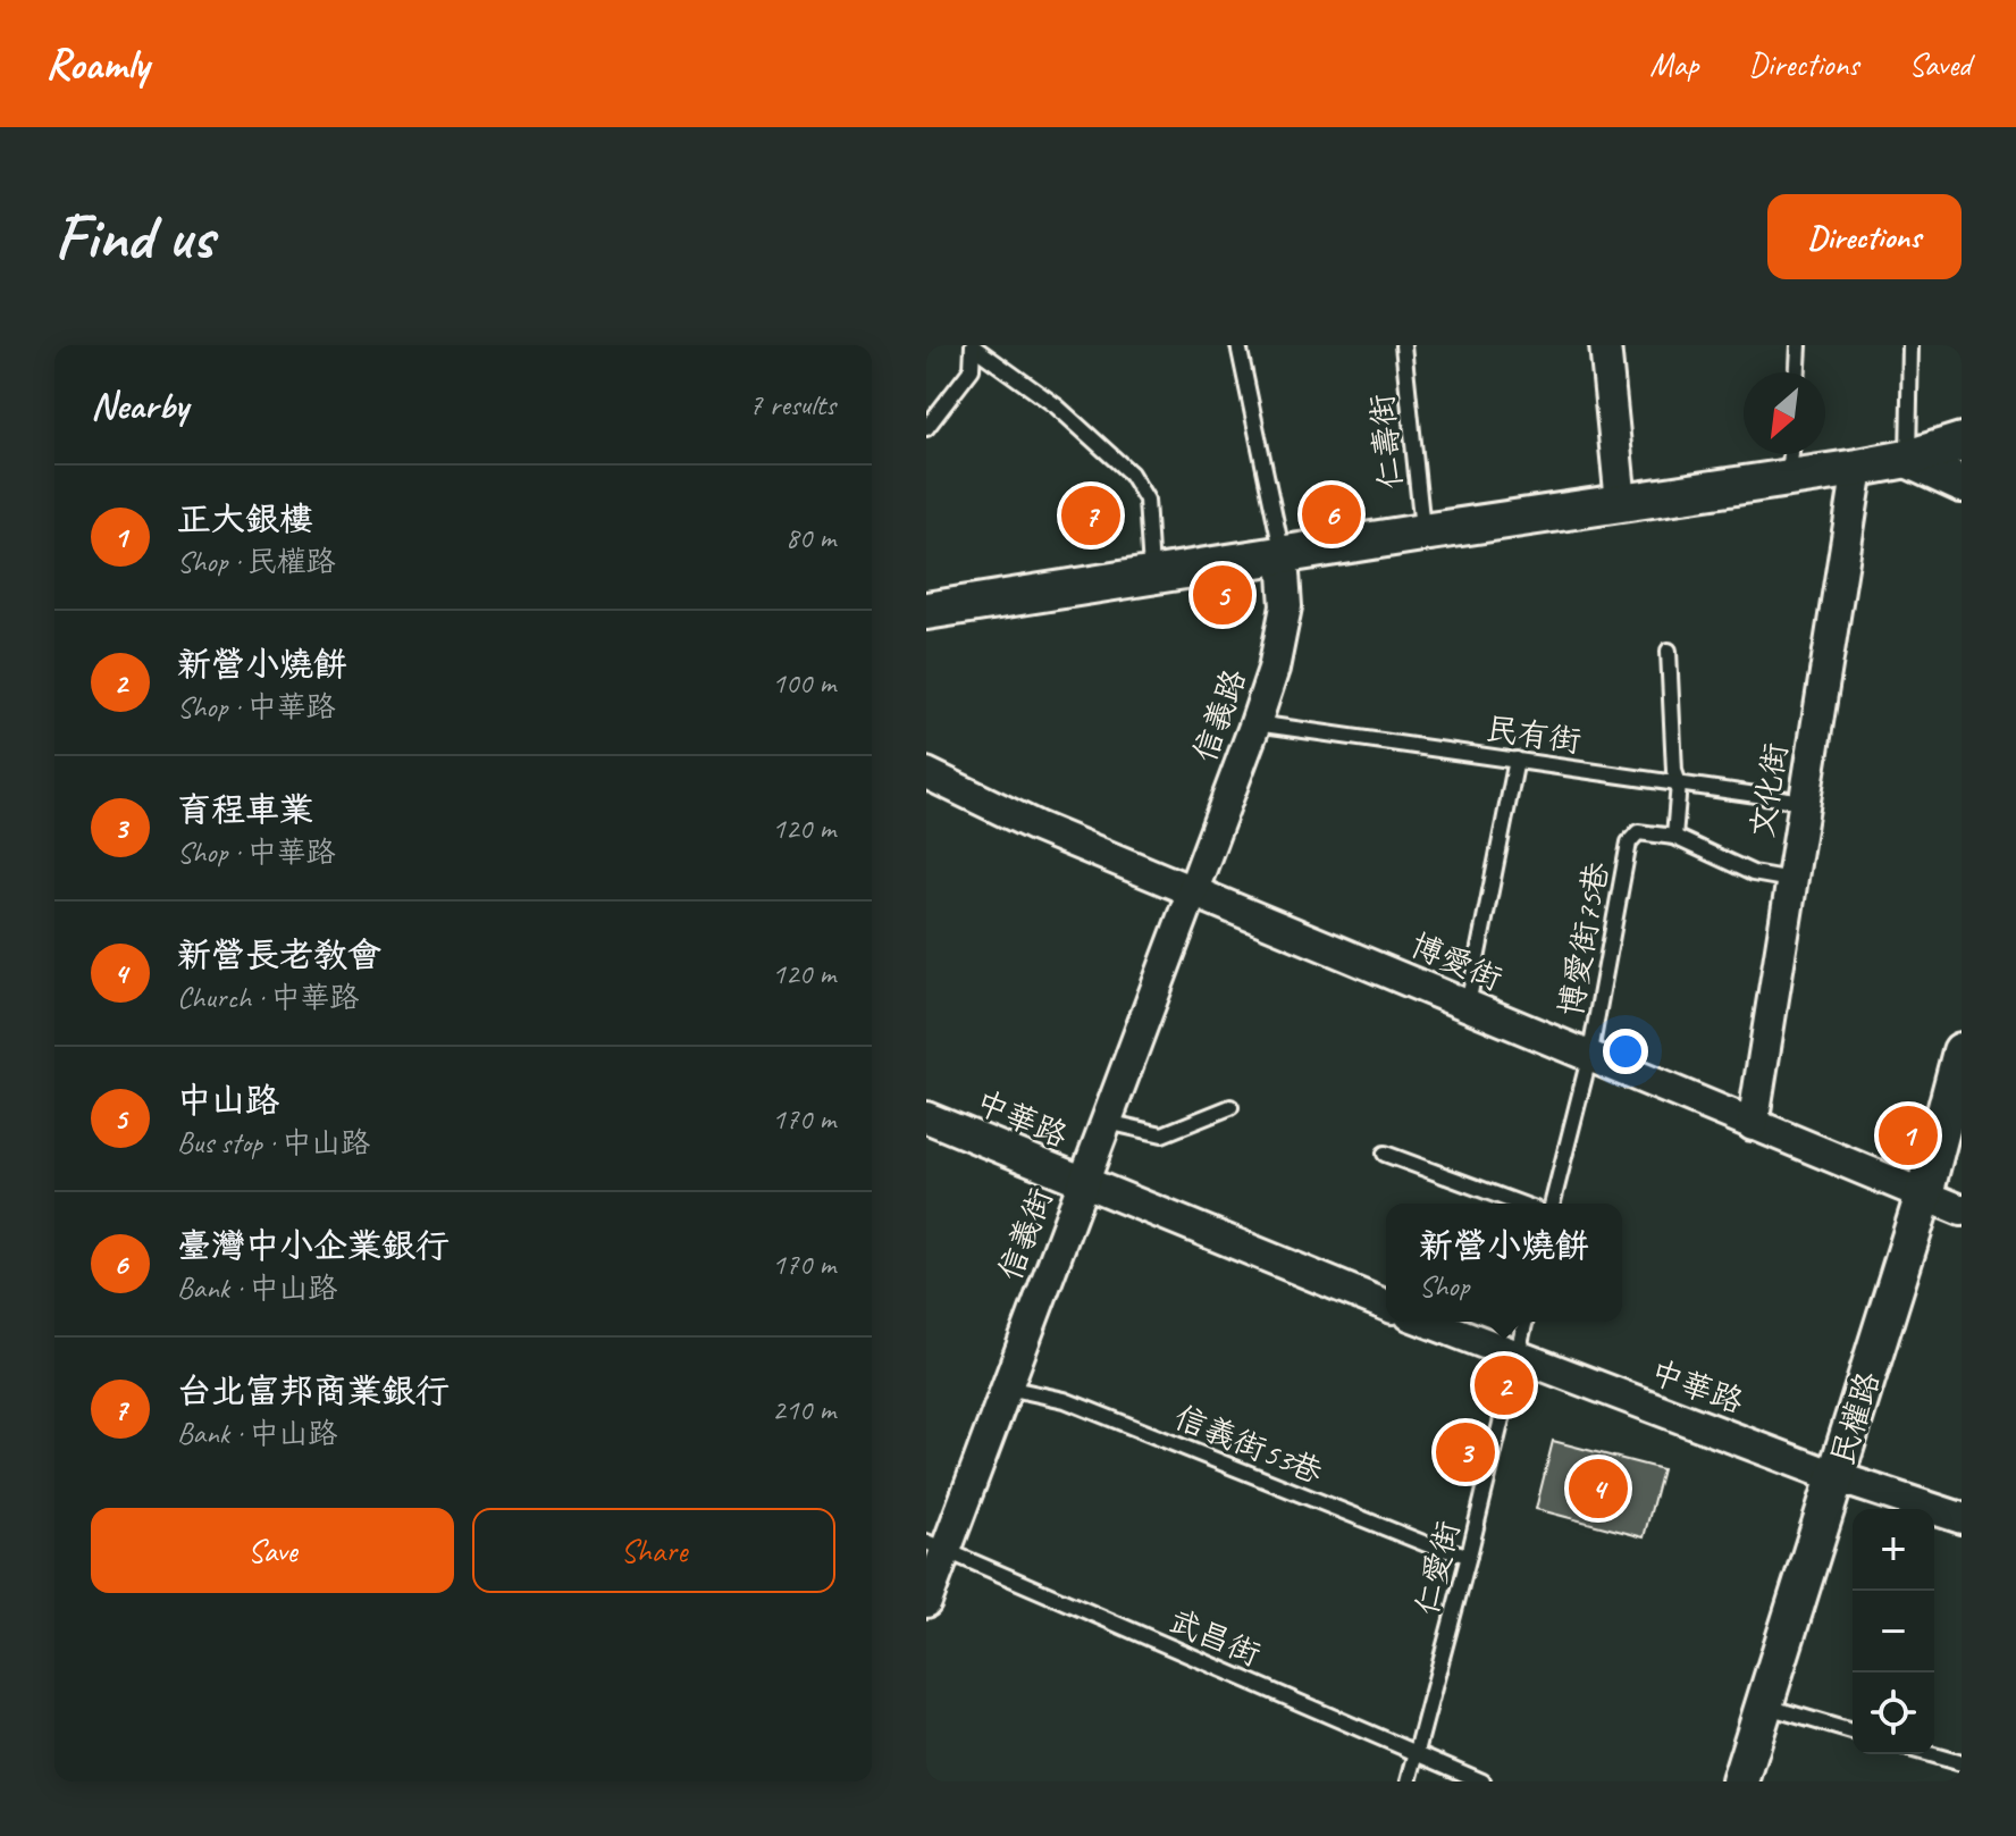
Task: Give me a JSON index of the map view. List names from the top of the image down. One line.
{"streets":{"street":["信義路","文化街","博愛街","中華路","信義街","民權路"],"lane":["仁壽街","民有街","博愛街75巷","信義街53巷","仁愛街","武昌街"]},"crossings":[["信義路","民有街"],["信義路","博愛街"],["信義路","信義街"],["民有街","文化街"],["文化街","博愛街75巷"],["文化街","博愛街"],["博愛街75巷","博愛街"],["博愛街","信義街"],["博愛街","民權路"],["中華路","信義街"],["中華路","民權路"],["中華路","仁愛街"],["信義街","信義街53巷"],["信義街","武昌街"],["信義街53巷","仁愛街"],["仁愛街","武昌街"]],"north":"bottom left","page":{"header":"Roamly","nav":["Map","Directions","Saved"],"buttons":["Directions",["Save","Share"]],"title":"Find us","heading":["Nearby","7 results"],"list":[{"mark":"1","name":"正大銀樓","note":"Shop · 民權路","value":"80 m"},{"mark":"2","name":"新營小燒餅","note":"Shop · 中華路","value":"100 m"},{"mark":"3","name":"育程車業","note":"Shop · 中華路","value":"120 m"},{"mark":"4","name":"新營長老教會","note":"Church · 中華路","value":"120 m"},{"mark":"5","name":"中山路","note":"Bus stop · 中山路","value":"170 m"},{"mark":"6","name":"臺灣中小企業銀行","note":"Bank · 中山路","value":"170 m"},{"mark":"7","name":"台北富邦商業銀行","note":"Bank · 中山路","value":"210 m"}],"pins":["6","7","5","1","2","3","4"],"popup":["新營小燒餅","Shop"],"map_buttons":["+","−"]}}
